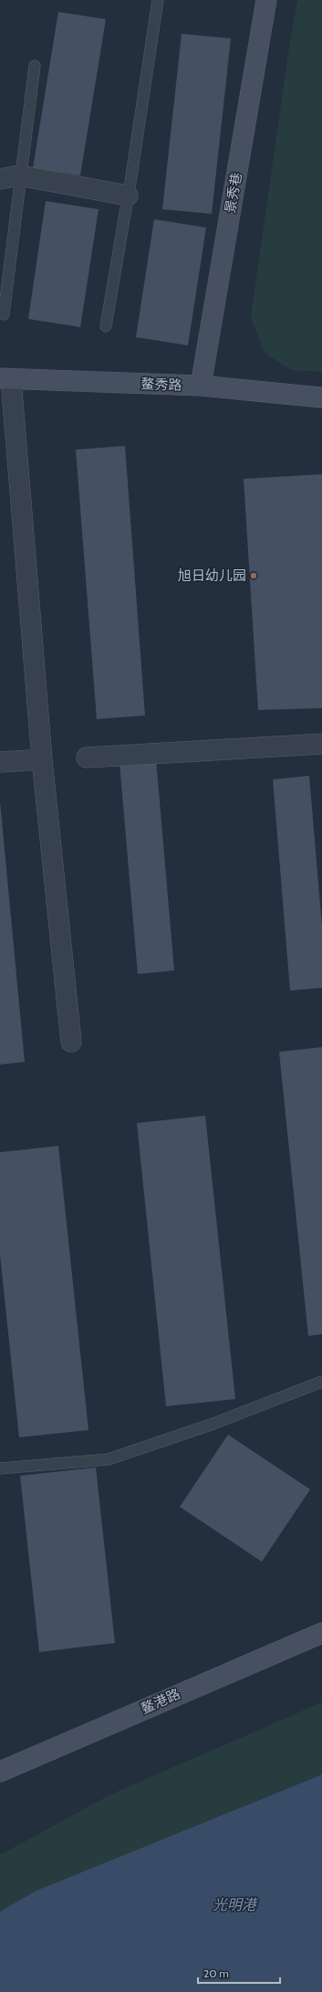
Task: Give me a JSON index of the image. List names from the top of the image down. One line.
{"streets":{"street":["景秀巷","鳌秀路","鳌港路"]},"crossings":[["景秀巷","鳌秀路"]],"water":["光明港"],"places":["旭日幼儿园"],"scale_bar":"20 m"}
